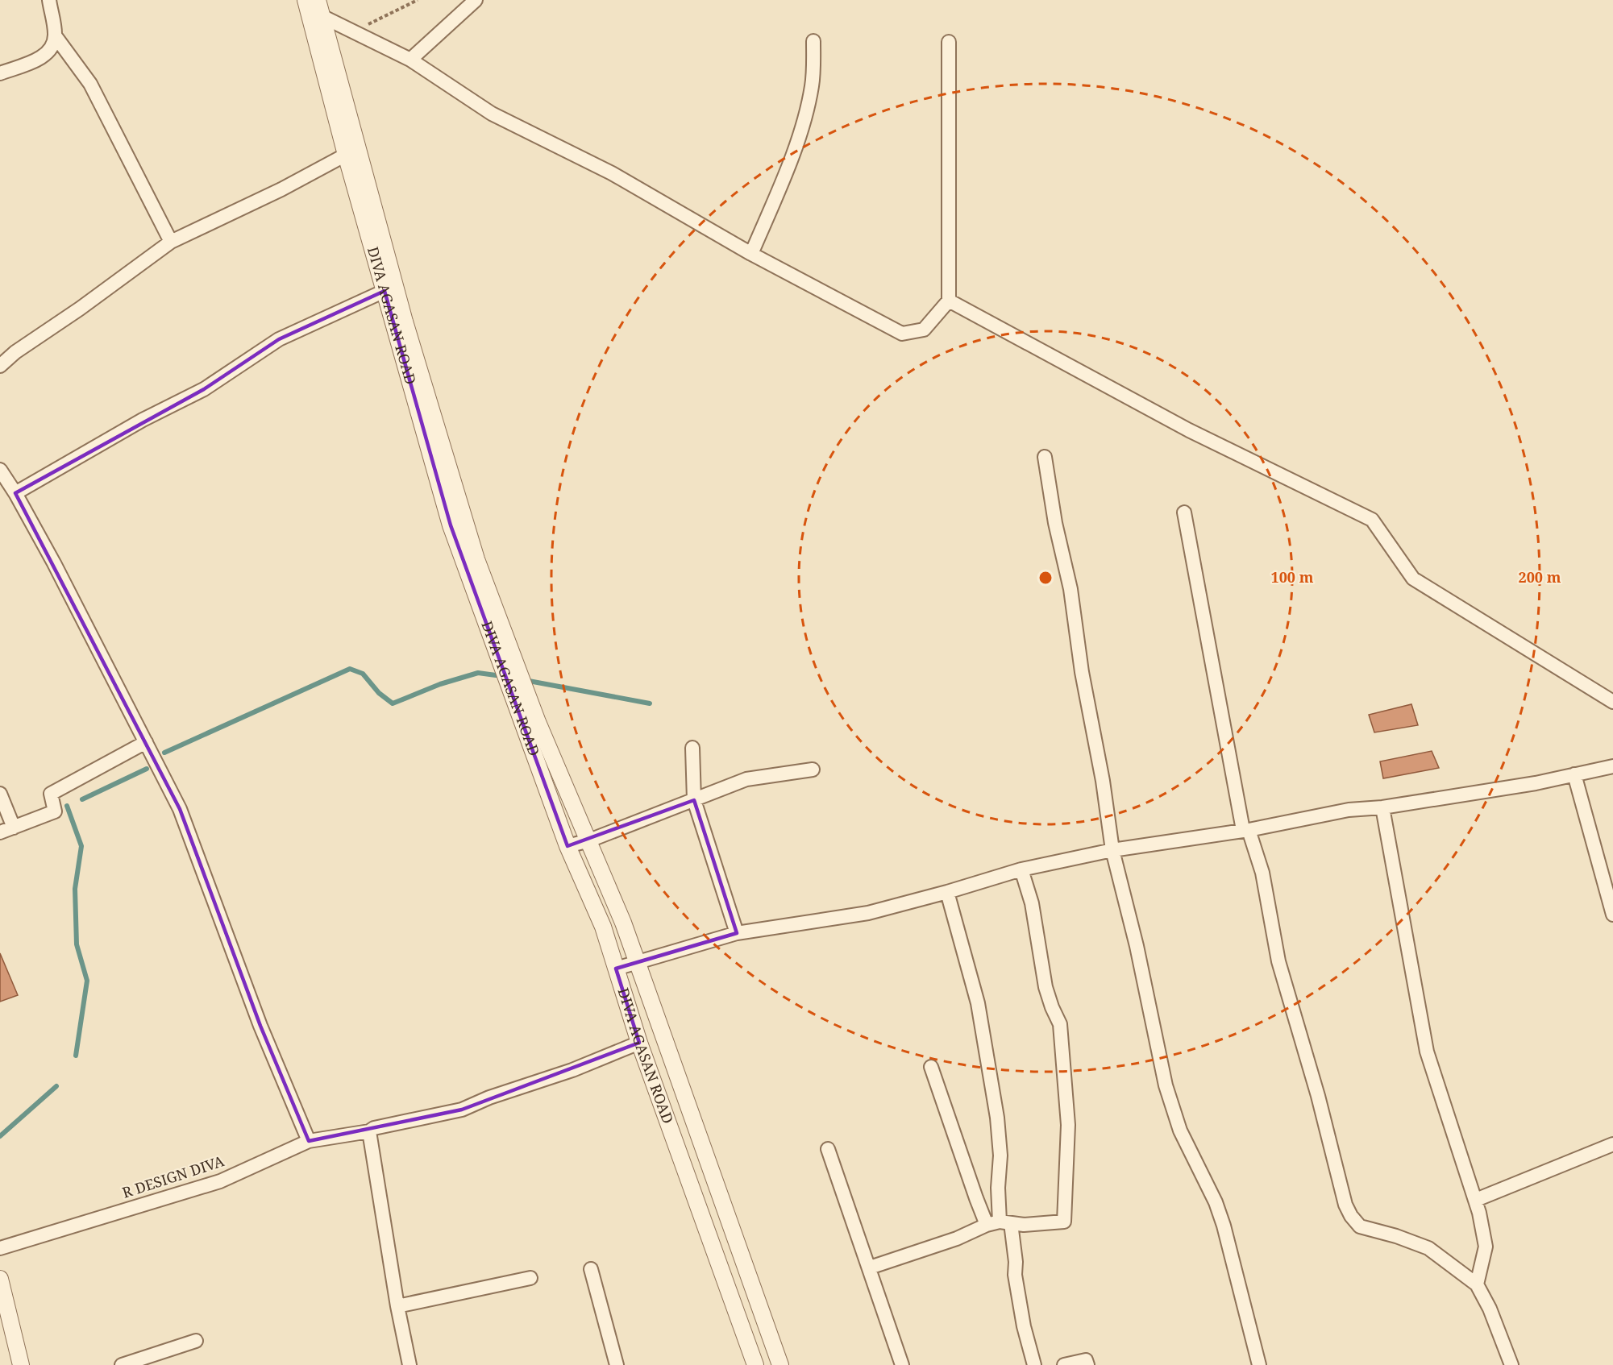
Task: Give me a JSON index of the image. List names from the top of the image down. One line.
{"streets":{"street":["DIVA AGASAN ROAD","R DESIGN DIVA"]},"crossings":[["DIVA AGASAN ROAD","R DESIGN DIVA"]],"rings":["100 m","200 m"]}
